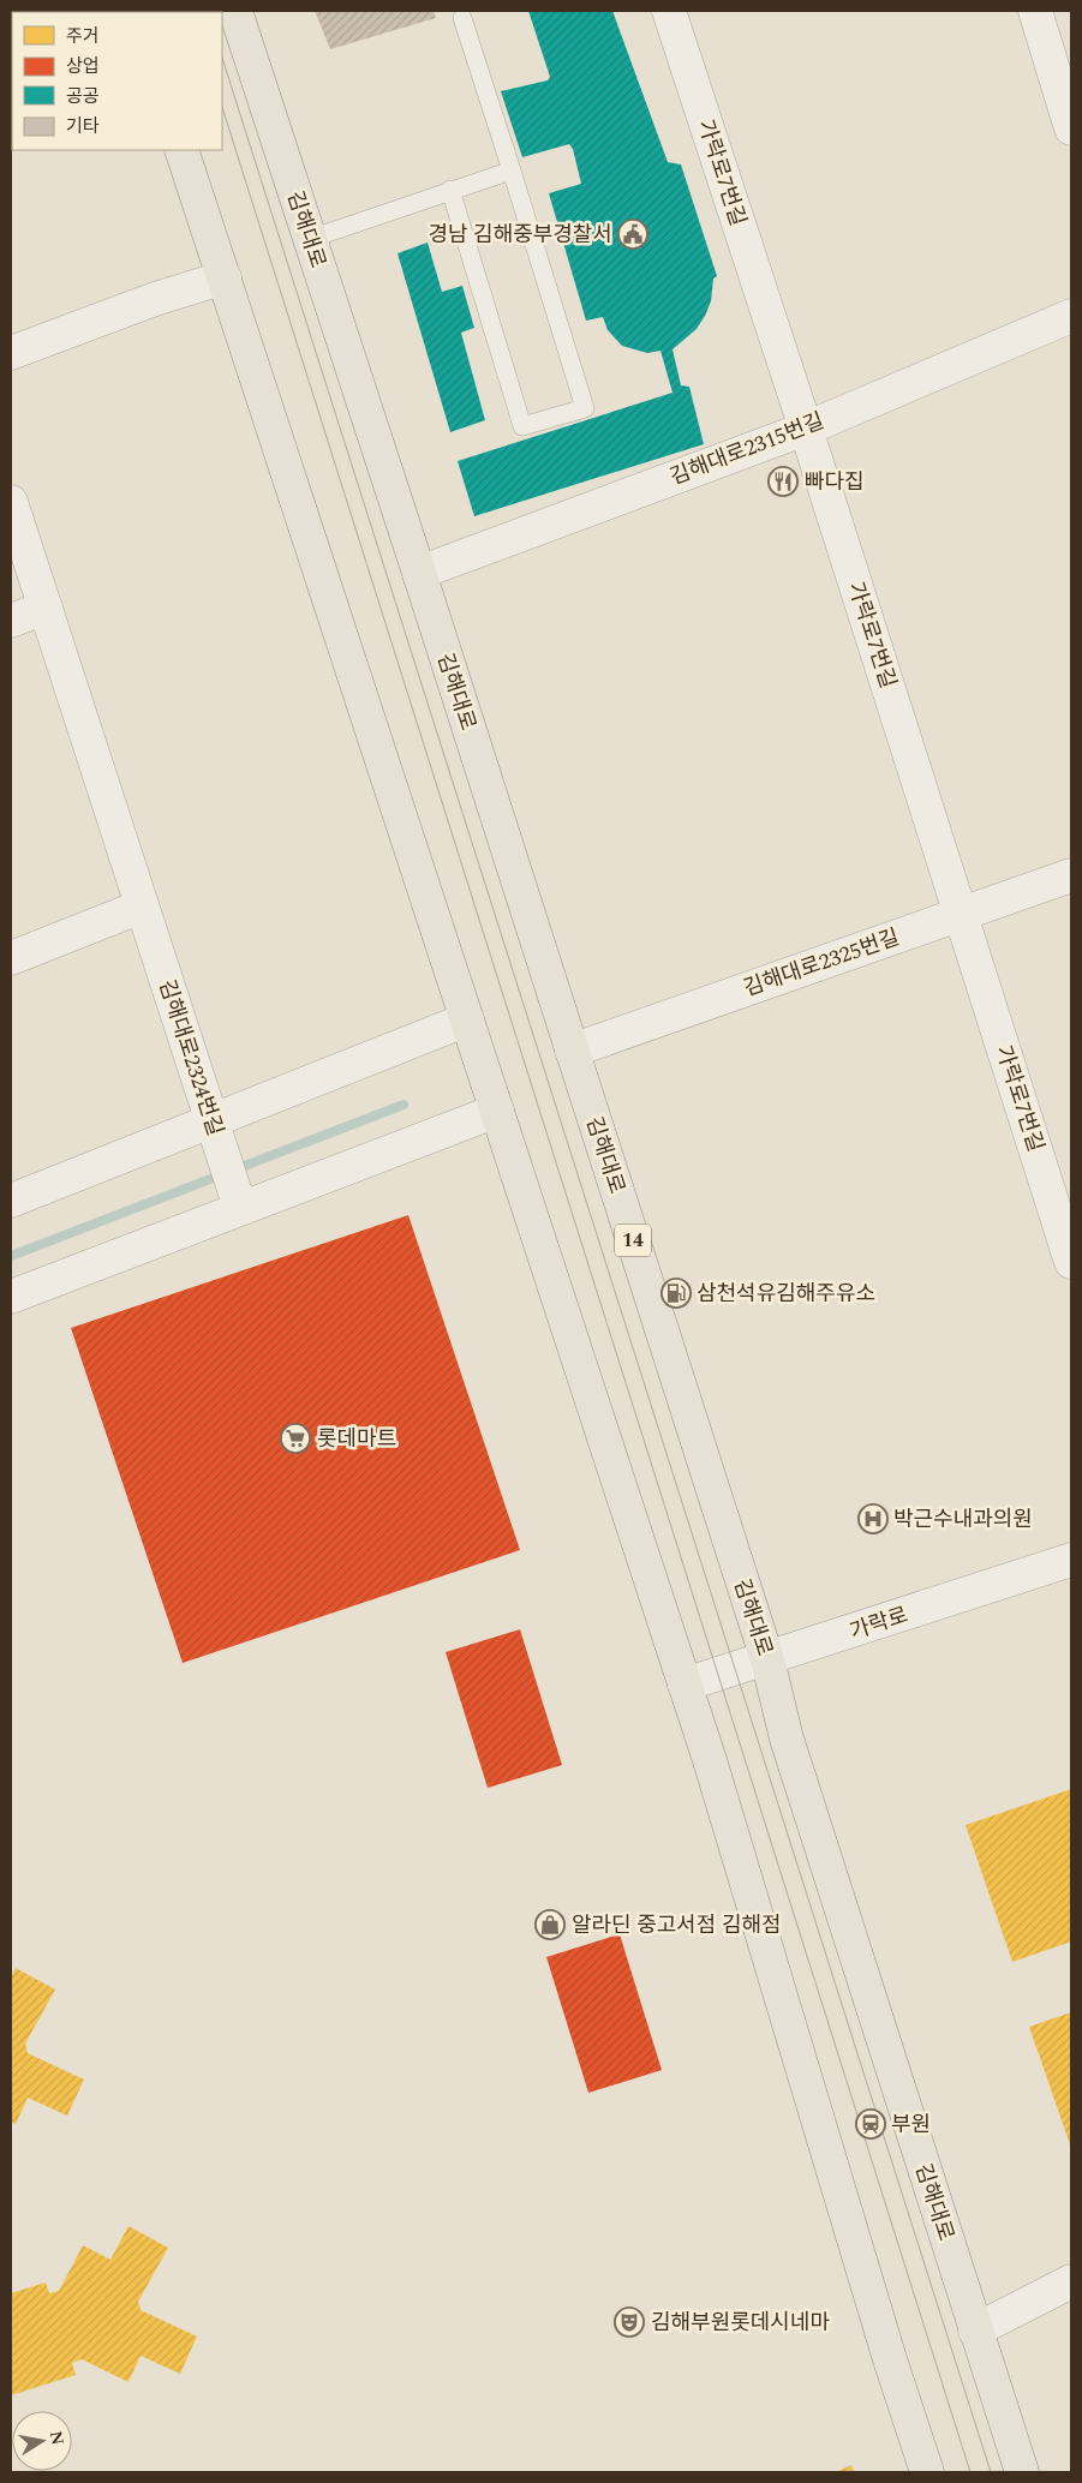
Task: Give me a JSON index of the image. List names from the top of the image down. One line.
{"streets":{"main road":["김해대로","14"],"street":["가락로7번길","김해대로2315번길","김해대로2325번길","김해대로2324번길","가락로"]},"crossings":[["가락로7번길","김해대로2315번길"],["가락로7번길","김해대로2325번길"],["김해대로","김해대로2315번길"],["김해대로","김해대로2325번길"],["김해대로","가락로"]],"places":{"public building":["경남 김해중부경찰서"],"restaurant":["빠다집"],"fuel station":["삼천석유김해주유소"],"supermarket":["롯데마트"],"hospital":["박근수내과의원"],"shop":["알라딘 중고서점 김해점"],"station":["부원"],"theatre":["김해부원롯데시네마"]},"legend":["주거","상업","공공","기타"],"north":"right"}
